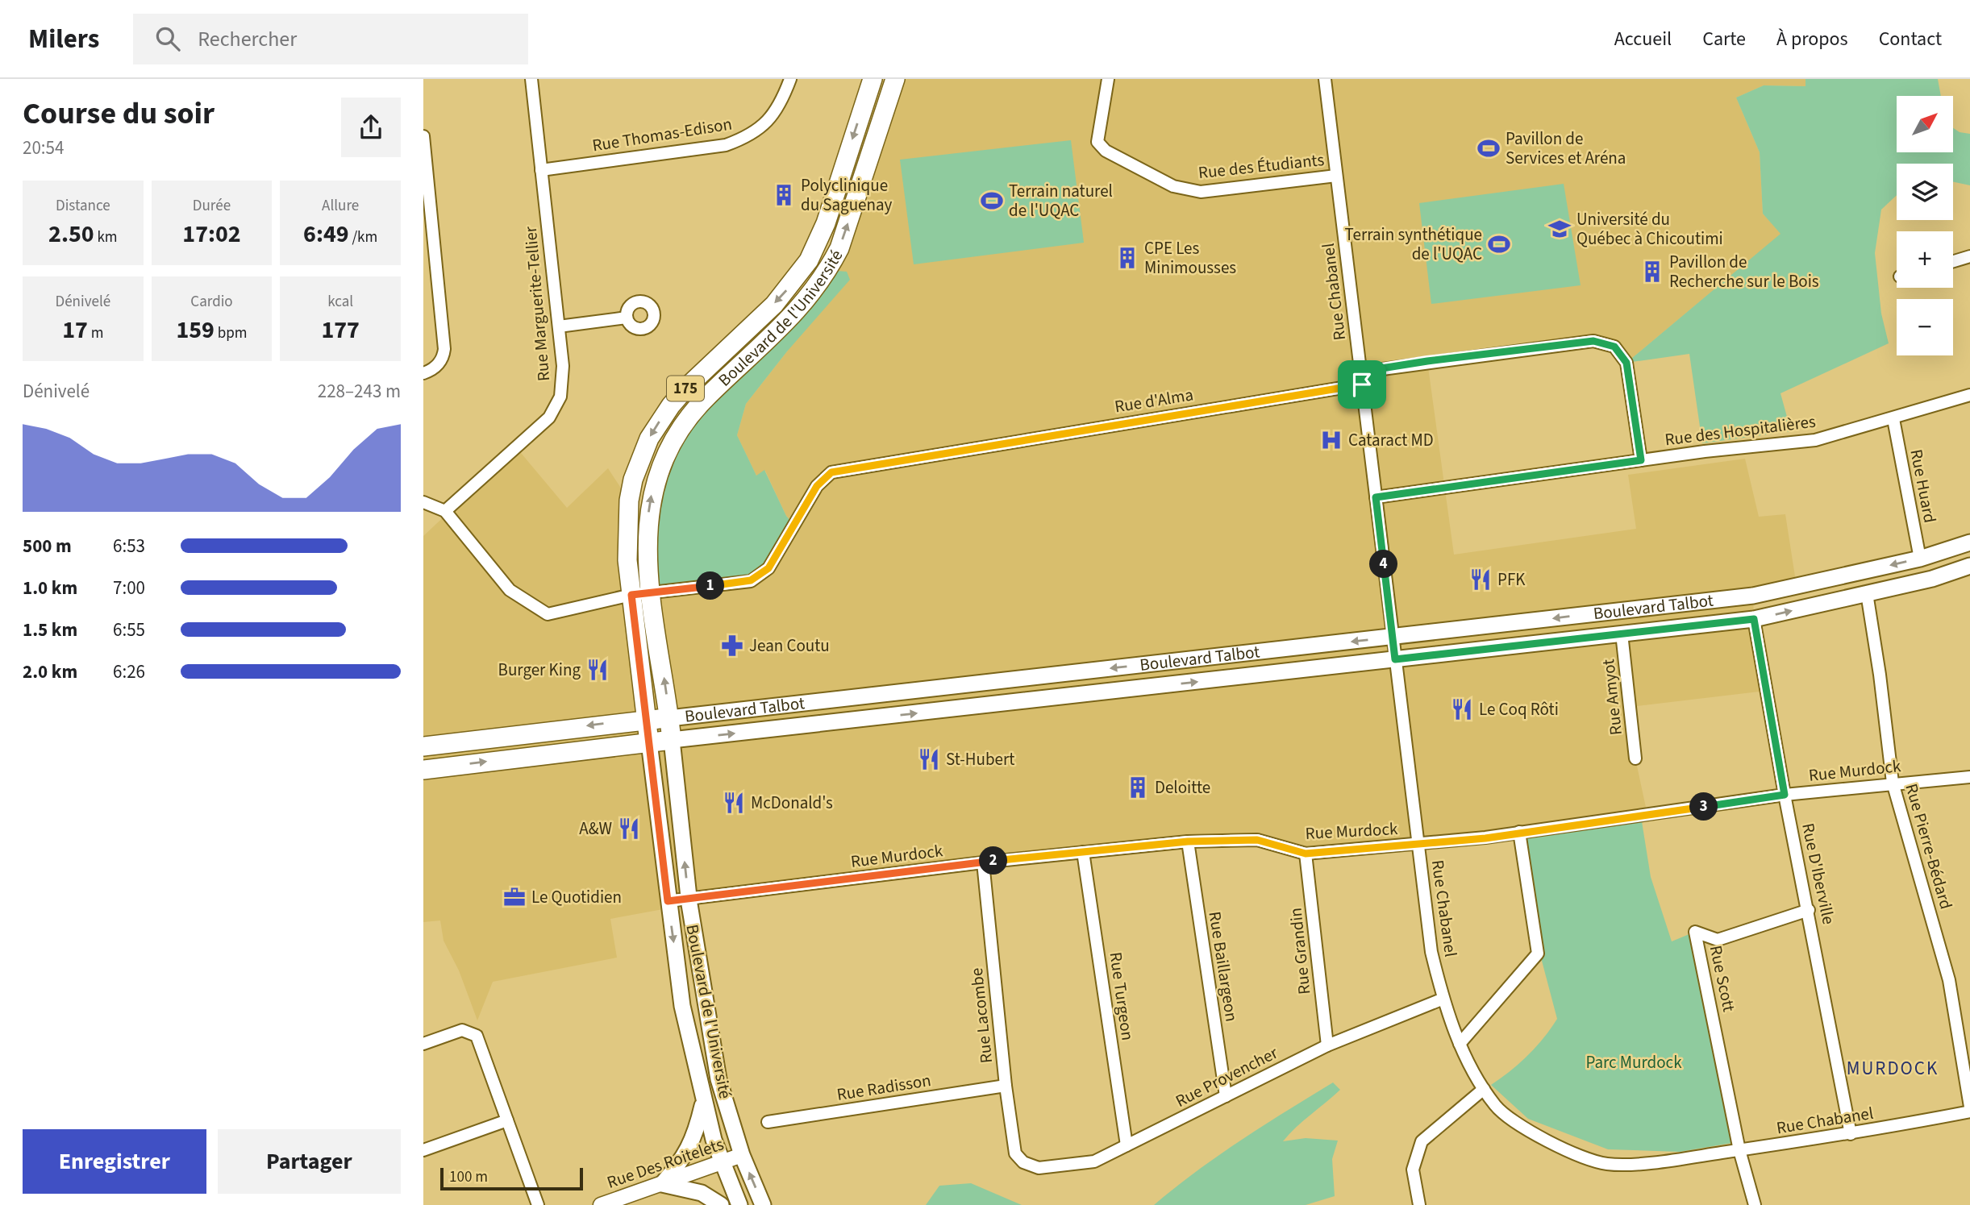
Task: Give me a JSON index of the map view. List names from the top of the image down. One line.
{"streets":{"main road":["Boulevard de l'Université","175","Boulevard Talbot"],"street":["Rue Thomas-Edison","Rue des Étudiants","Rue Chabanel","Rue Marguerite-Tellier","Rue d'Alma","Rue des Hospitalières","Rue Huard","Rue Amyot","Rue Murdock","Rue Pierre-Bédard","Rue D'Iberville","Rue Grandin","Rue Baillargeon","Rue Scott","Rue Turgeon","Rue Lacombe","Rue Provencher","Rue Radisson","Rue Des Roitelets"]},"crossings":[["Rue Thomas-Edison","Rue Marguerite-Tellier"],["Rue des Étudiants","Rue Chabanel"],["Rue Chabanel","Rue d'Alma"],["Rue Chabanel","Rue des Hospitalières"],["Rue Chabanel","Boulevard Talbot"],["Rue Chabanel","Rue Murdock"],["Rue Chabanel","Rue D'Iberville"],["Rue Chabanel","Rue Scott"],["Rue Chabanel","Rue Provencher"],["Rue Marguerite-Tellier","Rue d'Alma"],["Boulevard de l'Université","Rue d'Alma"],["Boulevard de l'Université","Boulevard Talbot"],["Boulevard de l'Université","Rue Murdock"],["Boulevard de l'Université","Rue Des Roitelets"],["Rue d'Alma","Rue des Hospitalières"],["Rue des Hospitalières","Rue Huard"],["Rue Huard","Boulevard Talbot"],["Boulevard Talbot","Rue Amyot"],["Boulevard Talbot","Rue Pierre-Bédard"],["Boulevard Talbot","Rue D'Iberville"],["Rue Murdock","Rue Pierre-Bédard"],["Rue Murdock","Rue D'Iberville"],["Rue Murdock","Rue Grandin"],["Rue Murdock","Rue Baillargeon"],["Rue Murdock","Rue Turgeon"],["Rue Murdock","Rue Lacombe"],["Rue D'Iberville","Rue Scott"],["Rue Grandin","Rue Provencher"],["Rue Baillargeon","Rue Provencher"],["Rue Turgeon","Rue Provencher"],["Rue Lacombe","Rue Provencher"],["Rue Lacombe","Rue Radisson"]],"districts":["MURDOCK"],"parks":["Parc Murdock"],"places":{"sports":["Pavillon de Services et Aréna","Terrain naturel de l'UQAC","Terrain synthétique de l'UQAC"],"building":["Polyclinique du Saguenay","CPE Les Minimousses","Pavillon de Recherche sur le Bois","Deloitte"],"school or university":["Université du Québec à Chicoutimi"],"hospital":["Cataract MD"],"restaurant":["PFK","Burger King","Le Coq Rôti","St-Hubert","McDonald's","A&W"],"pharmacy":["Jean Coutu"],"office":["Le Quotidien"]},"scale_bar":"100 m","north":"top right","page":{"header":"Milers","search":"Rechercher","nav":["Accueil","Carte","À propos","Contact"],"heading":["Course du soir","20:54"],"map_buttons":["+","−"],"stats":[["Distance","2.50 km"],["Durée","17:02"],["Allure","6:49 /km"],["Dénivelé","17 m"],["Cardio","159 bpm"],["kcal","177"]],"chart":["Dénivelé","228–243 m"],"list":[{"name":"500 m","note":"6:53"},{"name":"1.0 km","note":"7:00"},{"name":"1.5 km","note":"6:55"},{"name":"2.0 km","note":"6:26"}],"pins":["4","1","3","2"],"buttons":["Enregistrer","Partager"],"scale":"100 m"}}
